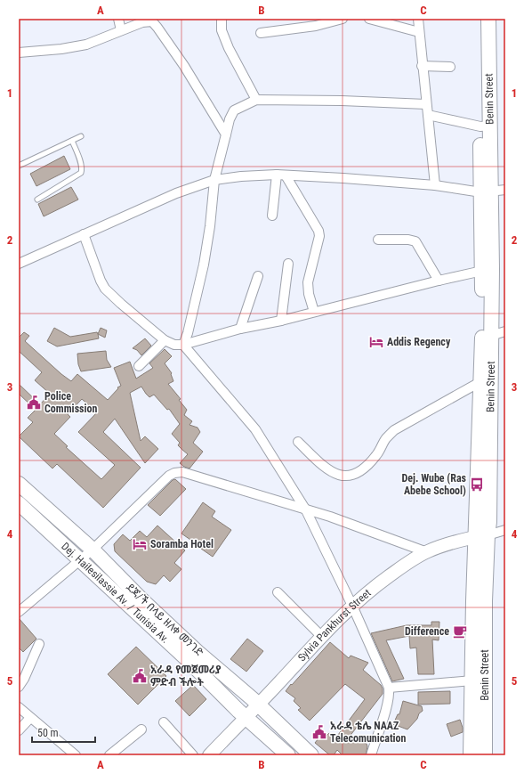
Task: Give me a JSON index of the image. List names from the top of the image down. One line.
{"streets":{"main road":["Benin Street","Dej. Hailesilassie Av. / Tunisia Av.","ደጃ/ች በላይ ዘለቀ መንገድ"],"street":["Sylvia Pankhurst Street"]},"crossings":[["Benin Street","Sylvia Pankhurst Street"],["Dej. Hailesilassie Av. / Tunisia Av.","Sylvia Pankhurst Street"],["ደጃ/ች በላይ ዘለቀ መንገድ","Sylvia Pankhurst Street"]],"places":{"hotel":["Addis Regency","Soramba Hotel"],"public building":["Police Commission","አራዳ የመጀመሪያ ምድብ ችሎት","አራዳ ቴሌ NAAZ Telecomunication"],"bus stop":["Dej. Wube (Ras Abebe School)"],"cafe":["Difference"]},"scale_bar":"50 m","grid":{"columns":["A","B","C"],"rows":["1","2","3","4","5"]}}
